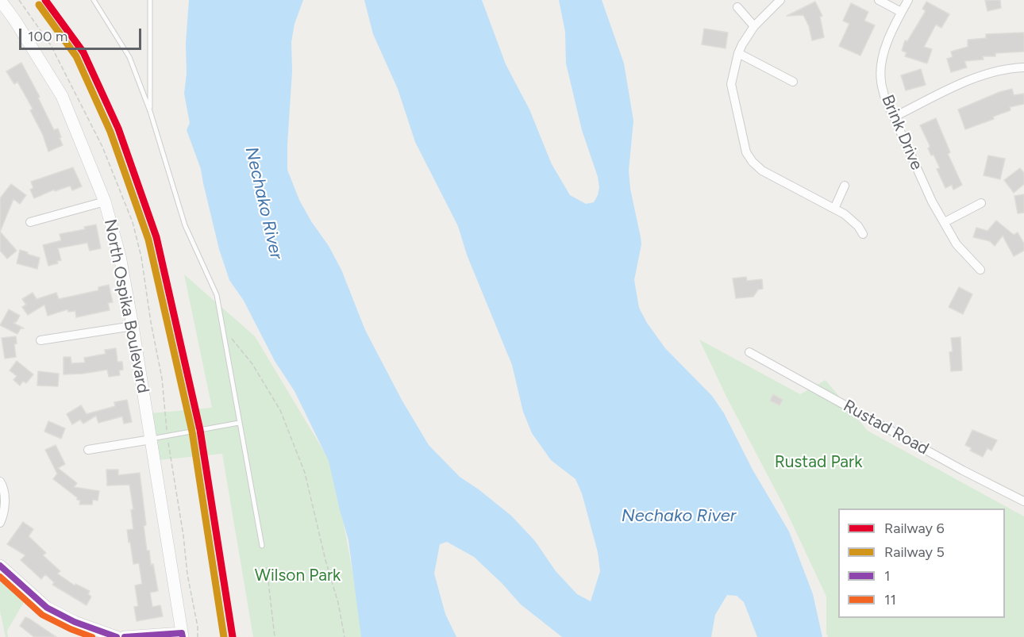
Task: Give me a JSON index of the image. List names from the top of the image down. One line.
{"streets":{"street":["Brink Drive","North Ospika Boulevard","Rustad Road"]},"water":["Nechako River"],"parks":["Rustad Park","Wilson Park"],"lines":["rail line 6","rail line 5","transit line 1","transit line 11"],"legend":["Railway 6","Railway 5","1","11"],"scale_bar":"100 m"}
